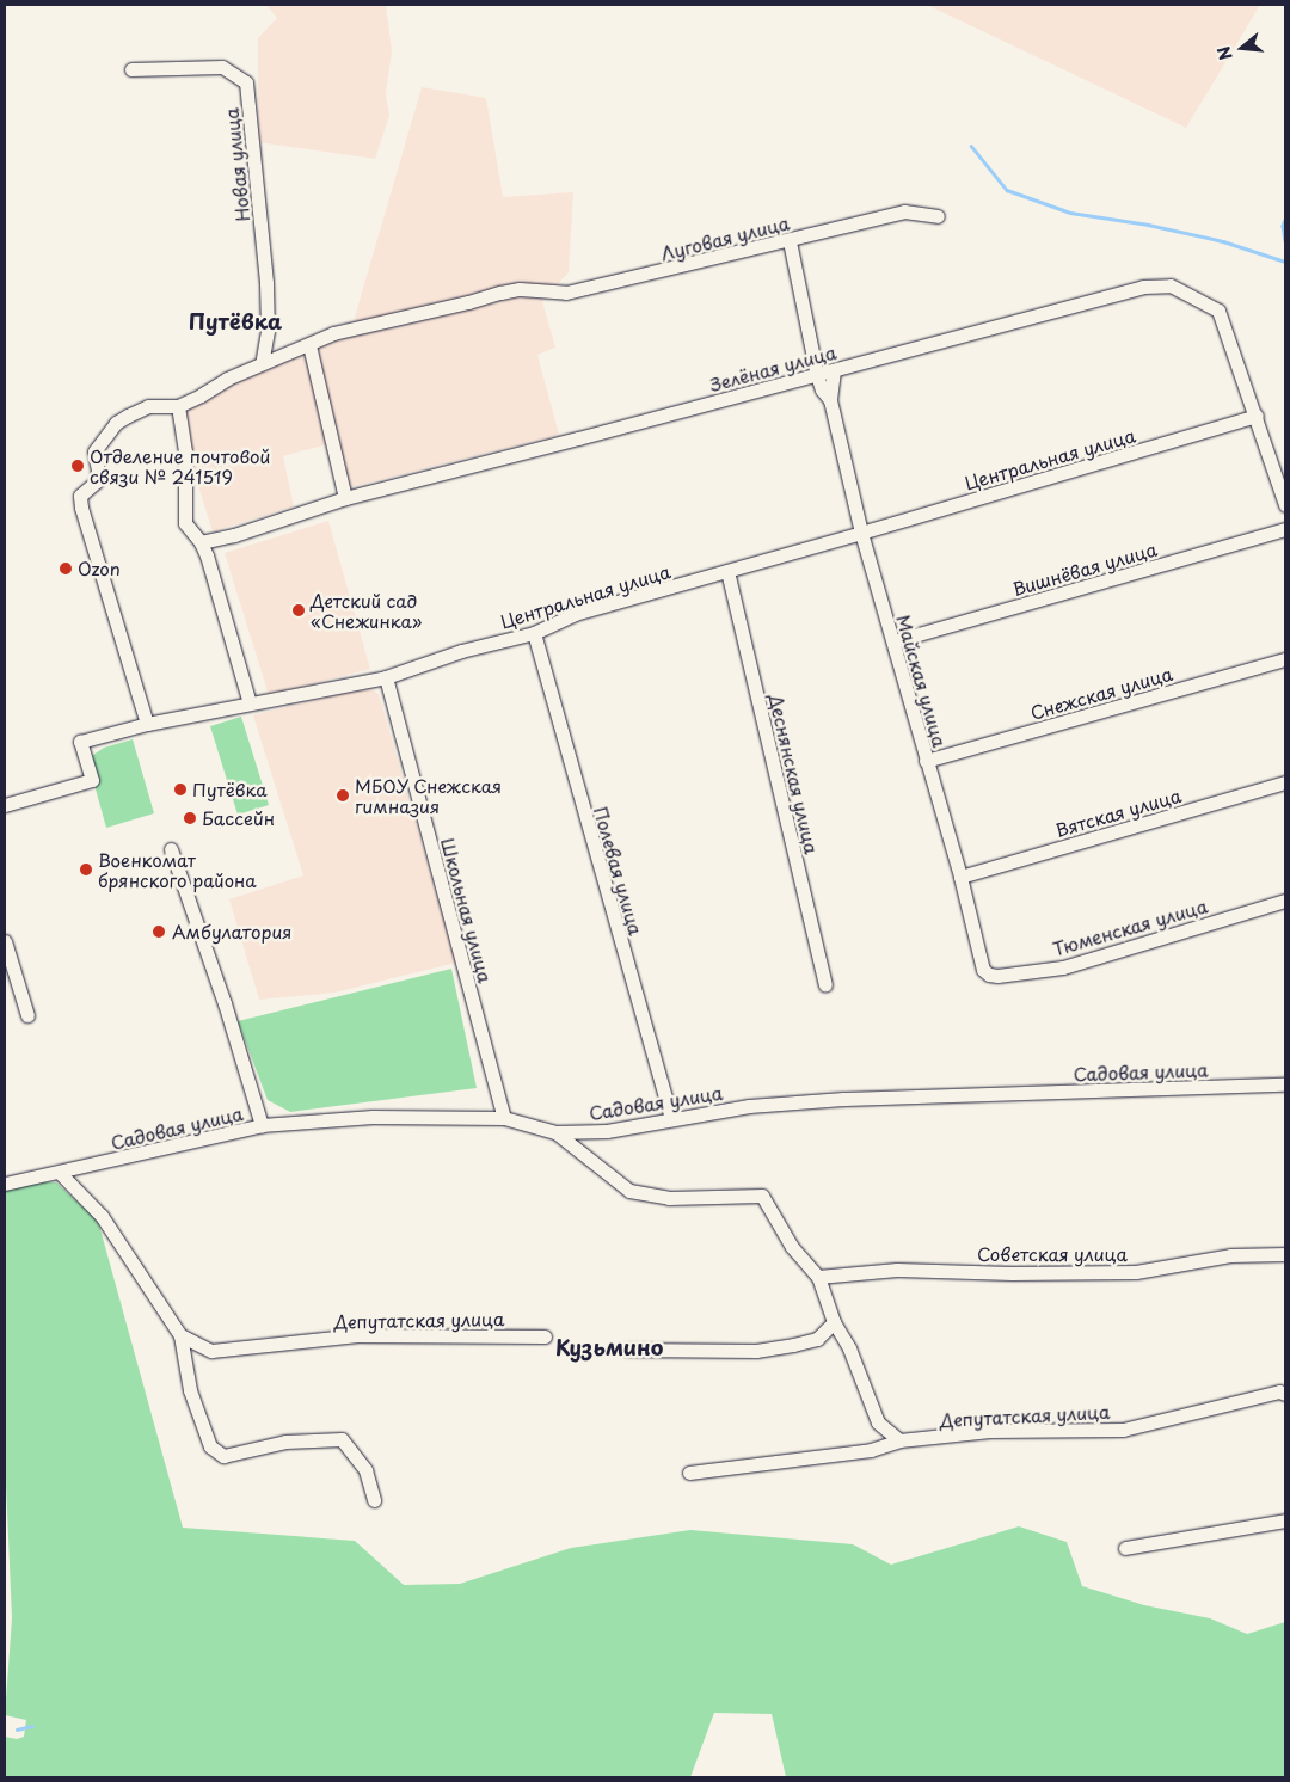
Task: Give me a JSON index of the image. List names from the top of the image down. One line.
{"streets":{"street":["Новая улица","Луговая улица","Зелёная улица","Центральная улица","Вишнёвая улица","Майская улица","Снежская улица","Деснянская улица","Вятская улица","Полевая улица","Школьная улица","Тюменская улица","Садовая улица","Советская улица","Депутатская улица"]},"crossings":[["Новая улица","Луговая улица"],["Зелёная улица","Центральная улица"],["Центральная улица","Майская улица"],["Центральная улица","Деснянская улица"],["Центральная улица","Полевая улица"],["Центральная улица","Школьная улица"],["Вишнёвая улица","Майская улица"],["Майская улица","Снежская улица"],["Майская улица","Вятская улица"],["Майская улица","Тюменская улица"],["Полевая улица","Садовая улица"],["Школьная улица","Садовая улица"],["Садовая улица","Депутатская улица"]],"districts":["Путёвка","Кузьмино"],"places":["Отделение почтовой связи № 241519","Ozon","Детский сад «Снежинка»","Путёвка","МБОУ Снежская гимназия","Бассейн","Военкомат брянского района","Амбулатория"],"north":"left"}
